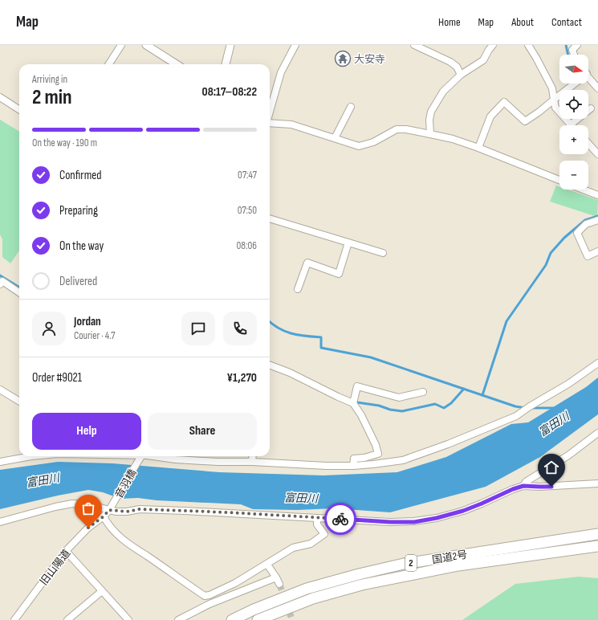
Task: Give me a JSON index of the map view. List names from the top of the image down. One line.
{"streets":{"highway":["国道2号","2"],"street":["音羽橋","旧山陽道"]},"crossings":[["音羽橋","旧山陽道"]],"water":["富田川"],"places":{"temple":["大安寺"]},"north":"right","page":{"header":"Map","nav":["Home","Map","About","Contact"],"map_buttons":["+","−"],"heading":["2 min","Arriving in","08:17–08:22"],"panel":["Jordan","Courier · 4.7","Order #9021","¥1,270"],"bar":"On the way · 190 m","list":[["Confirmed","07:47"],["Preparing","07:50"],["On the way","08:06"],"Delivered"],"buttons":["Help","Share"]}}
